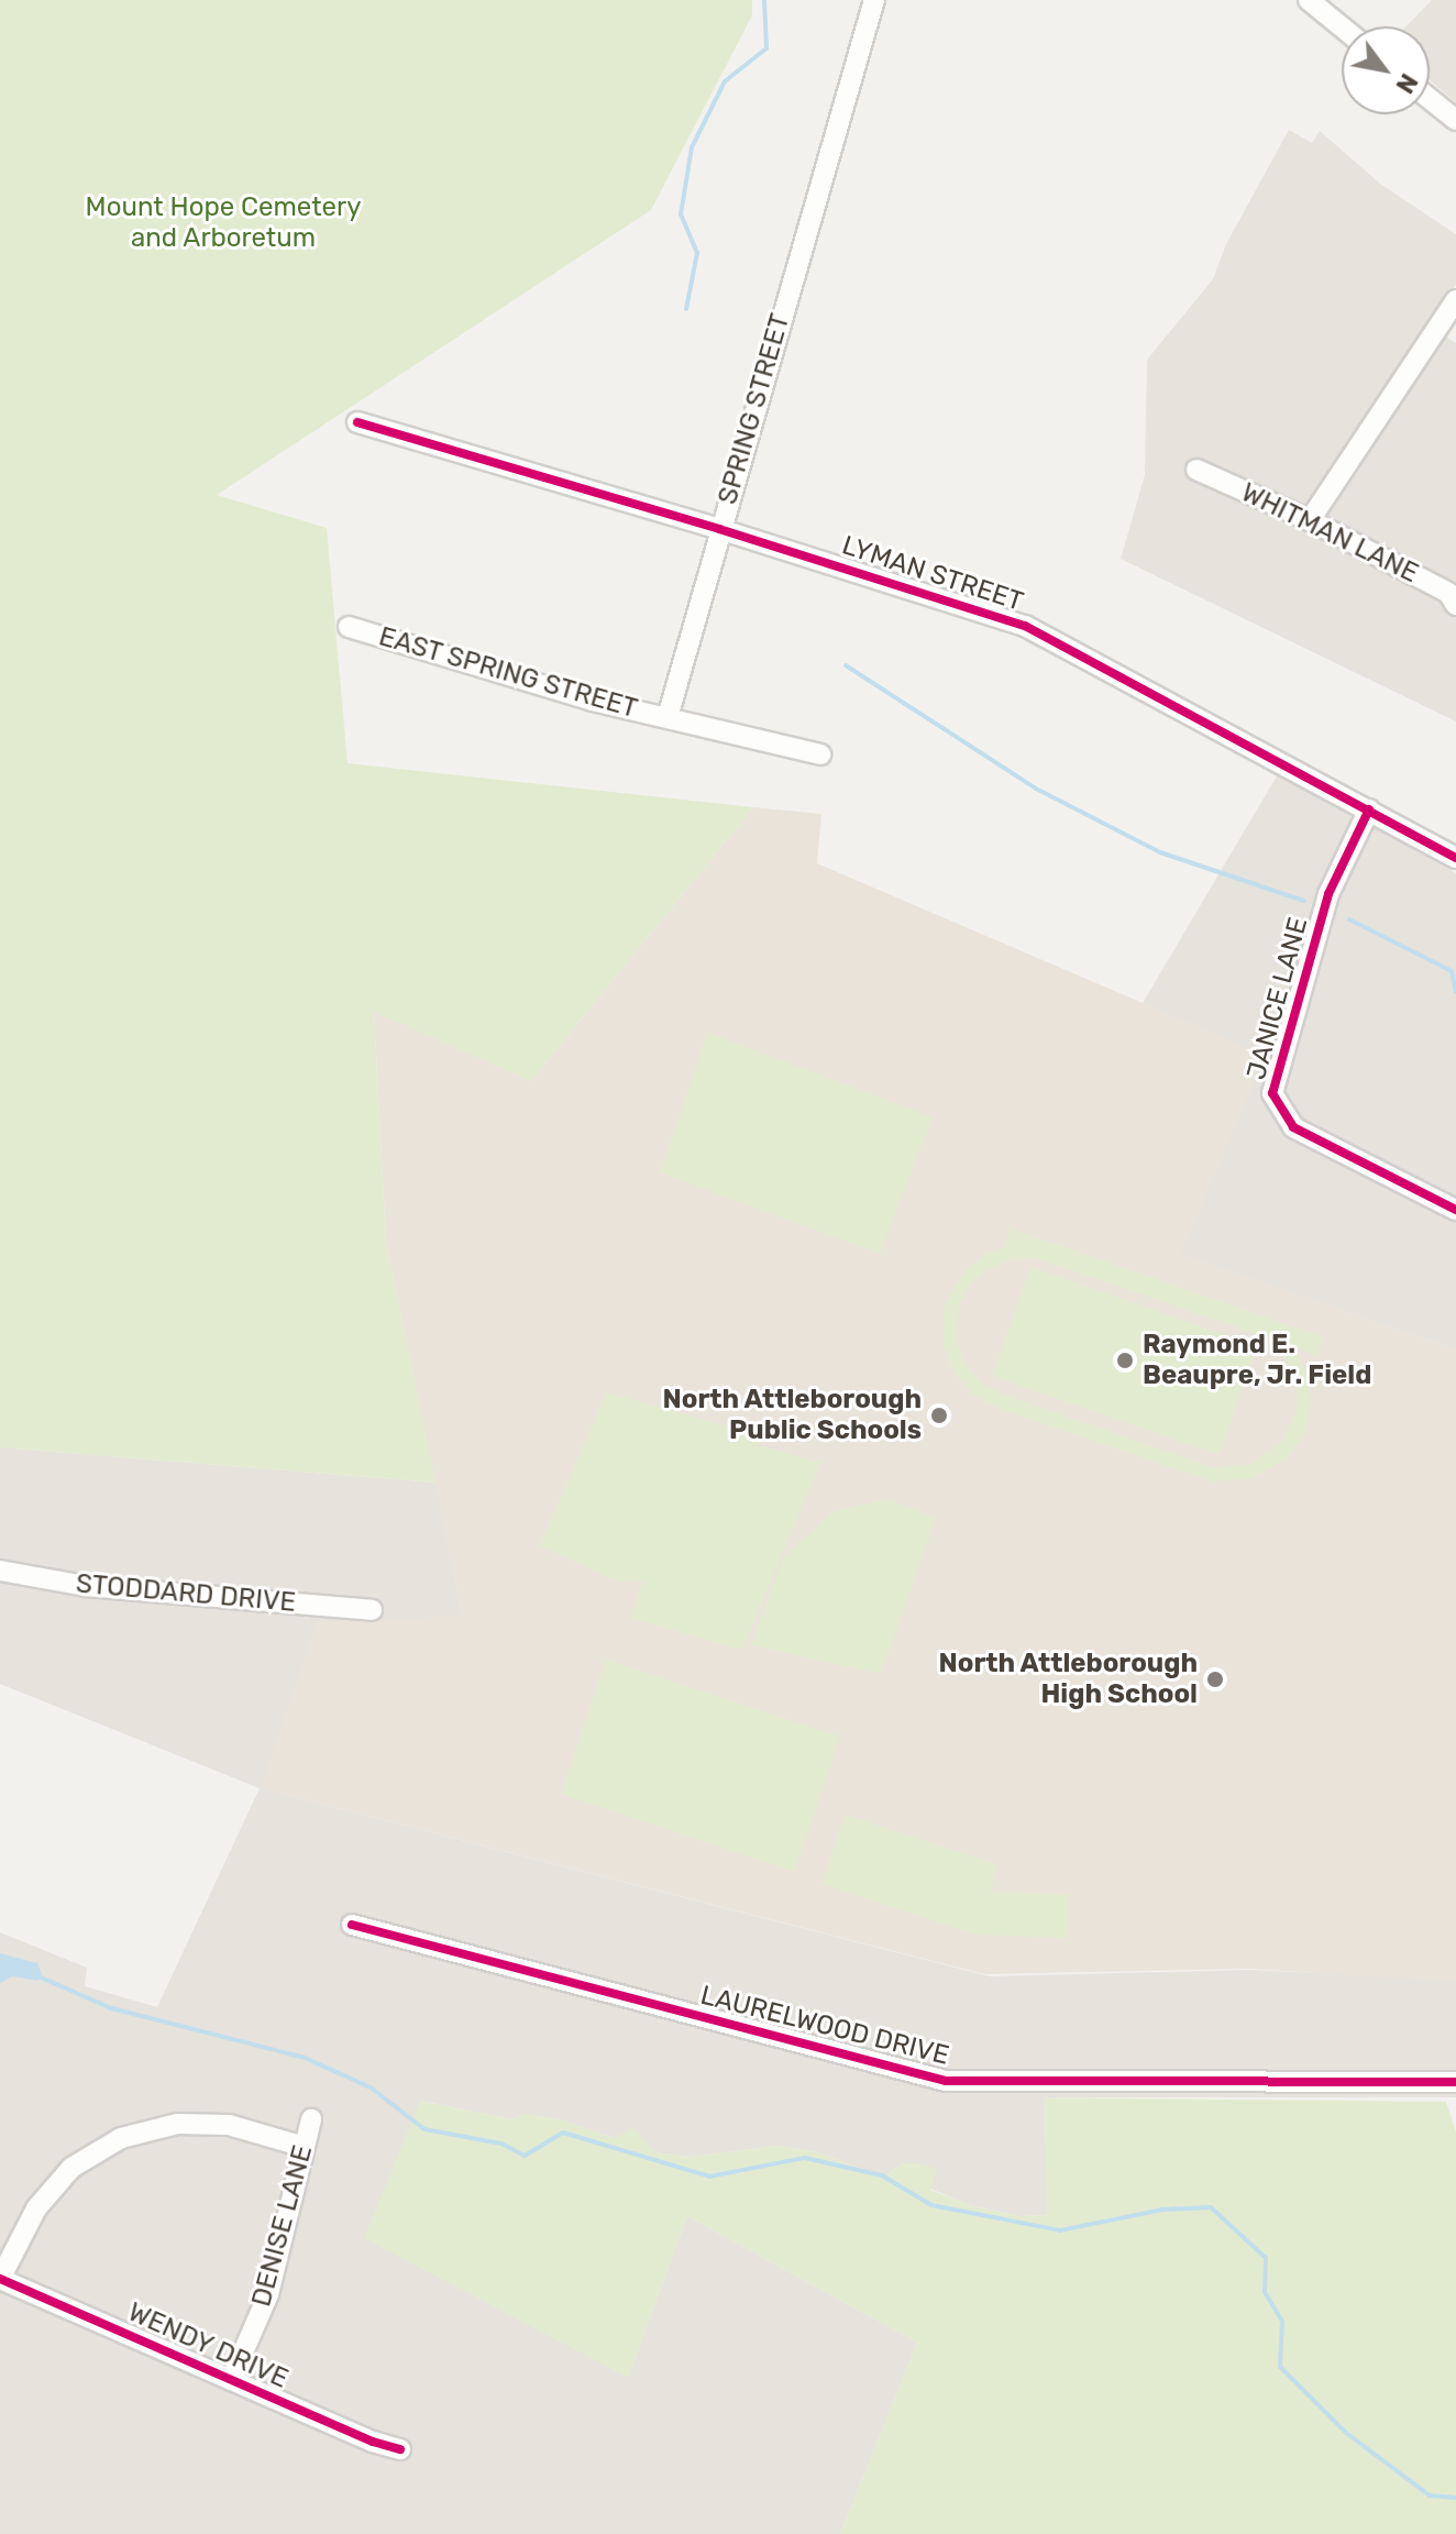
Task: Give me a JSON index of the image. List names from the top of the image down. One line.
{"streets":{"street":["SPRING STREET","WHITMAN LANE","LYMAN STREET","EAST SPRING STREET","JANICE LANE","STODDARD DRIVE","LAURELWOOD DRIVE","DENISE LANE","WENDY DRIVE"]},"crossings":[["SPRING STREET","LYMAN STREET"],["SPRING STREET","EAST SPRING STREET"],["LYMAN STREET","JANICE LANE"],["DENISE LANE","WENDY DRIVE"]],"parks":["Mount Hope Cemetery and Arboretum"],"places":["Raymond E. Beaupre, Jr. Field","North Attleborough Public Schools","North Attleborough High School"],"north":"bottom right"}
